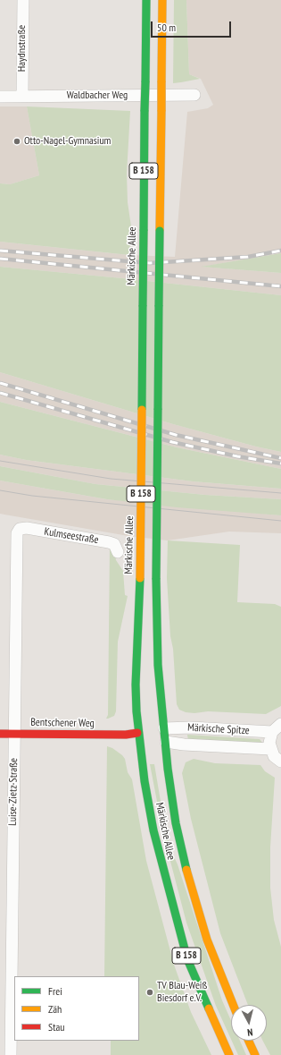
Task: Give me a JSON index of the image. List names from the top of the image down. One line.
{"streets":{"main road":["B 158","Märkische Allee","Bentschener Weg"],"street":["Haydnstraße","Waldbacher Weg","Kulmseestraße","Märkische Spitze","Luise-Zietz-Straße"]},"crossings":[["Haydnstraße","Waldbacher Weg"],["Märkische Allee","Bentschener Weg"],["Märkische Allee","Märkische Spitze"],["Kulmseestraße","Luise-Zietz-Straße"],["Bentschener Weg","Luise-Zietz-Straße"]],"places":["Otto-Nagel-Gymnasium","TV Blau-Weiß Biesdorf e.V."],"legend":["Frei","Zäh","Stau"],"scale_bar":"50 m","north":"bottom"}
